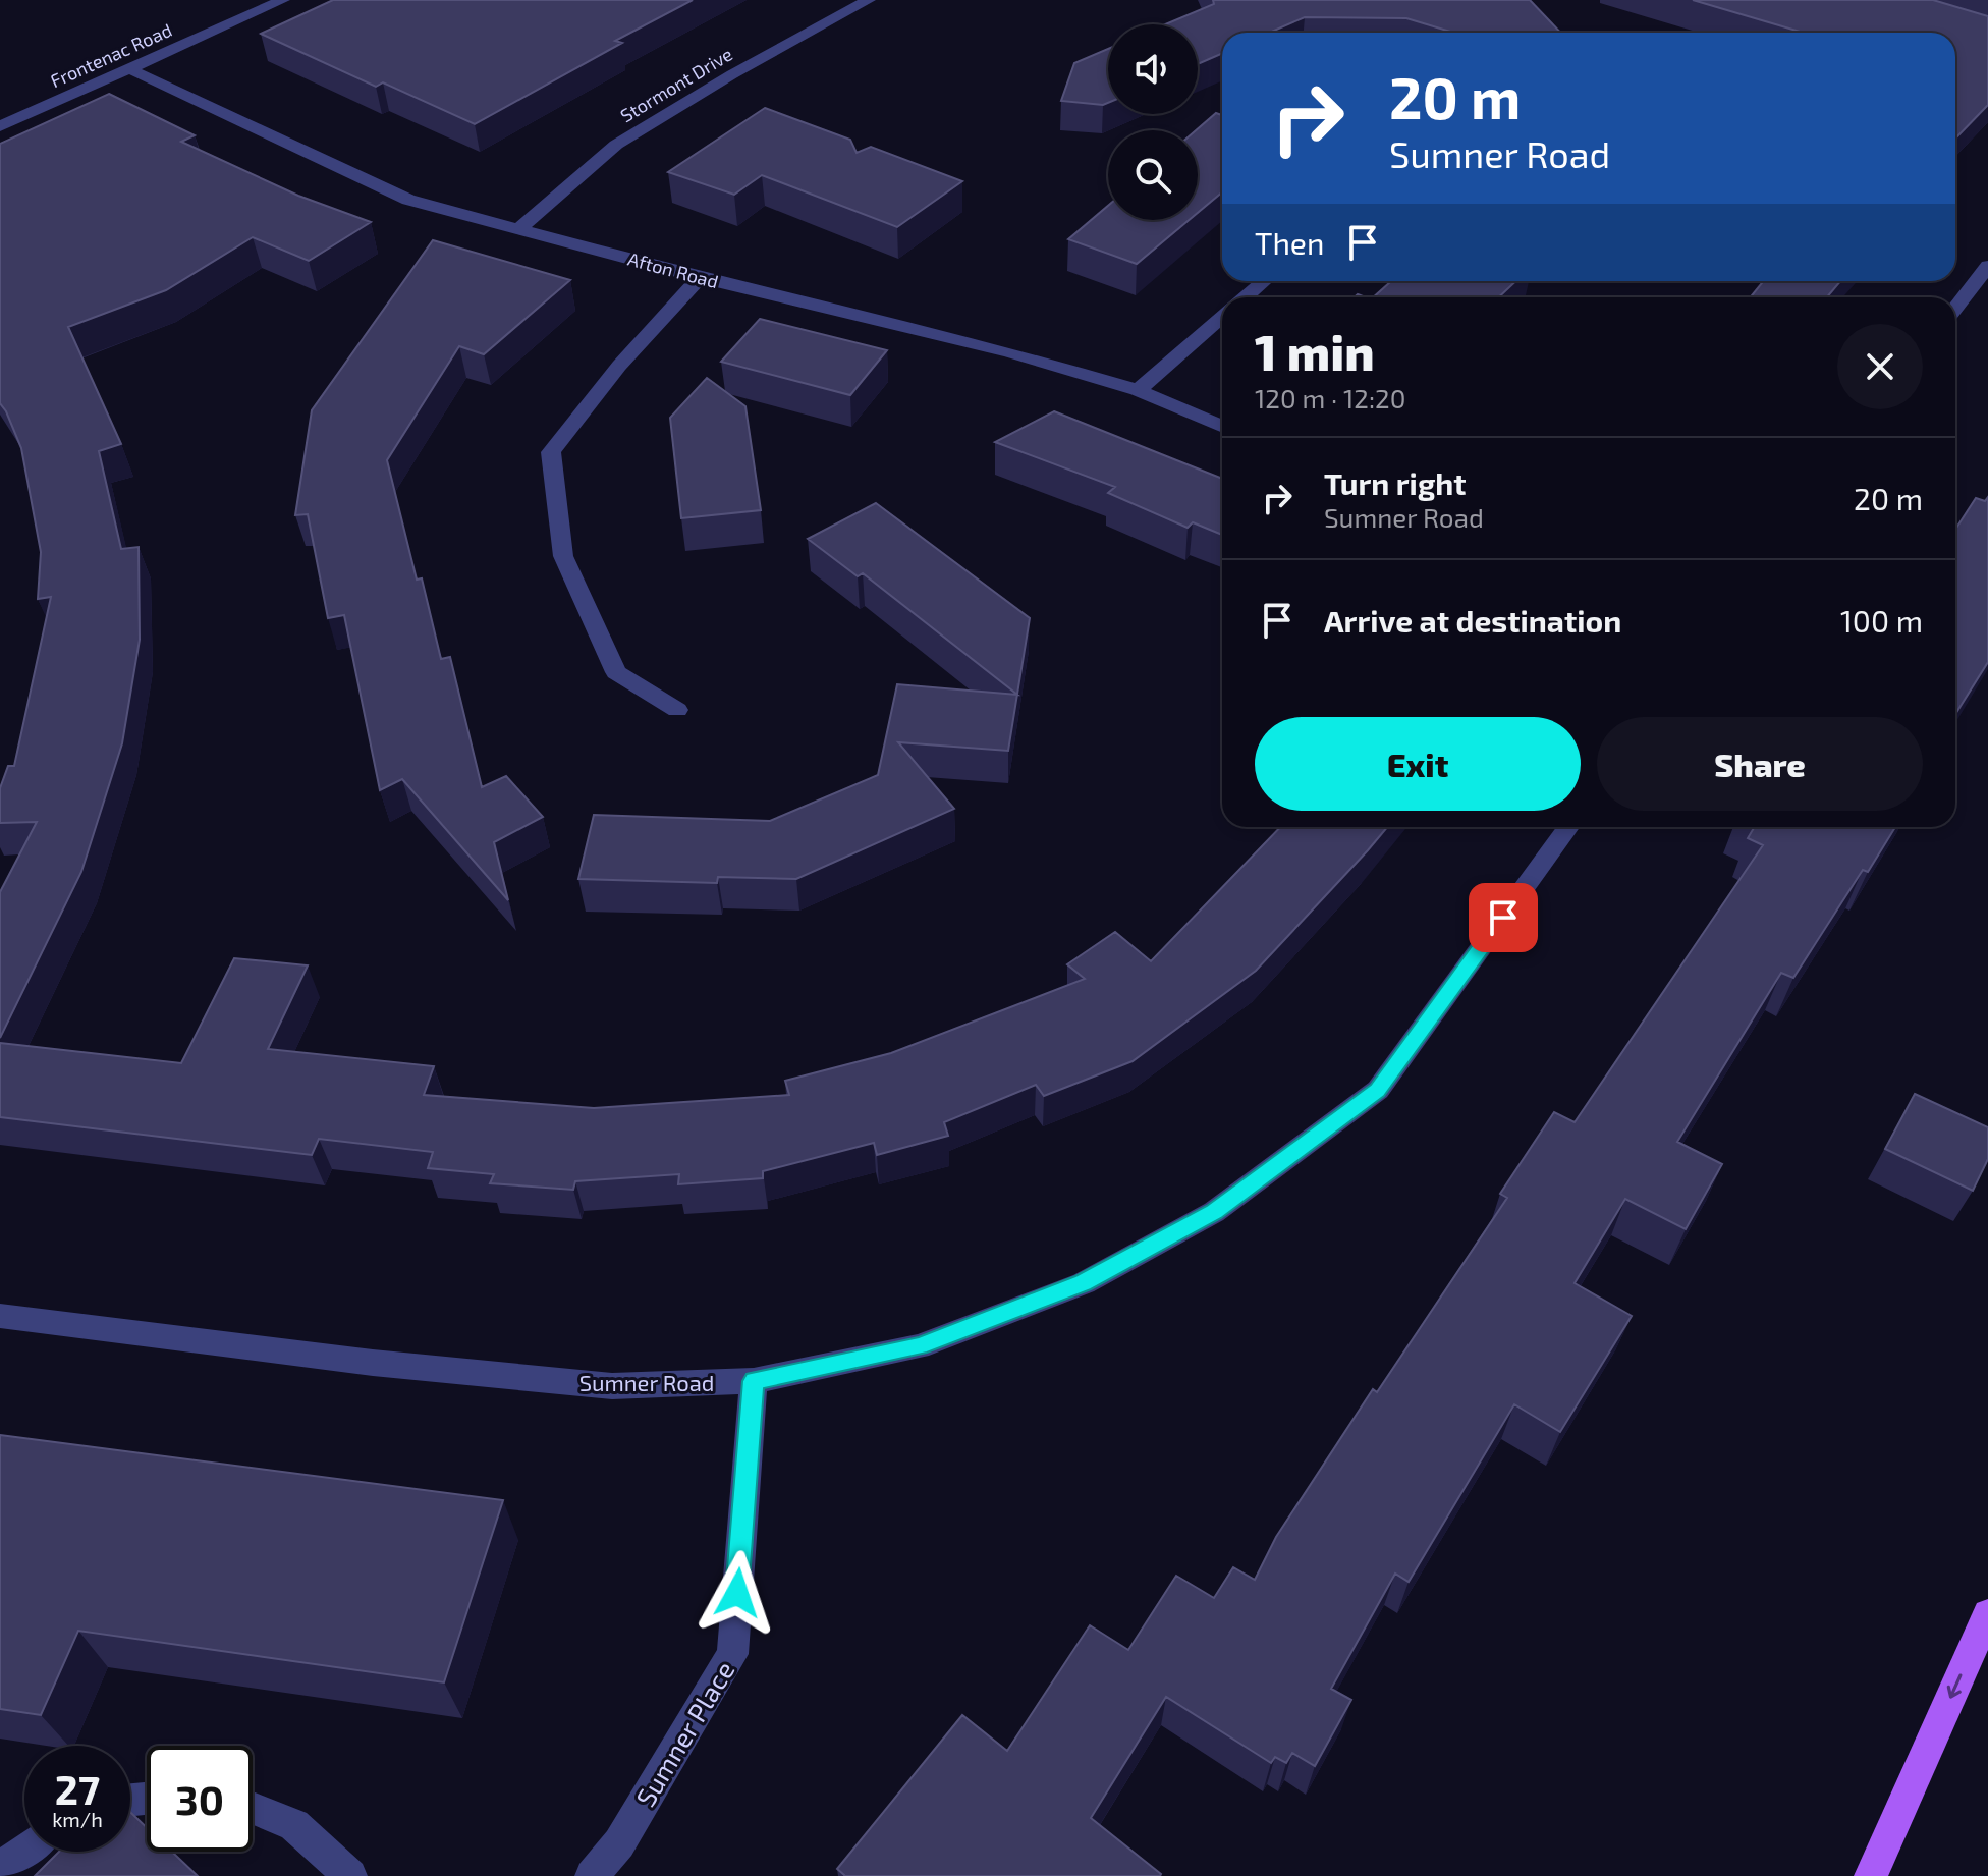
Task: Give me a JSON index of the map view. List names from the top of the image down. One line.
{"streets":{"street":["Frontenac Road","Stormont Drive","Afton Road","Sumner Road","Sumner Place"]},"crossings":[["Frontenac Road","Afton Road"],["Stormont Drive","Afton Road"],["Sumner Road","Sumner Place"]],"page":{"turn":["20 m","Sumner Road"],"then":"Then","heading":["1 min","120 m · 12:20"],"list":[{"name":"Turn right","note":"Sumner Road","value":"20 m"},{"name":"Arrive at destination","value":"100 m"}],"buttons":["Exit","Share"],"speed":"27 km/h","limit":"30"}}
